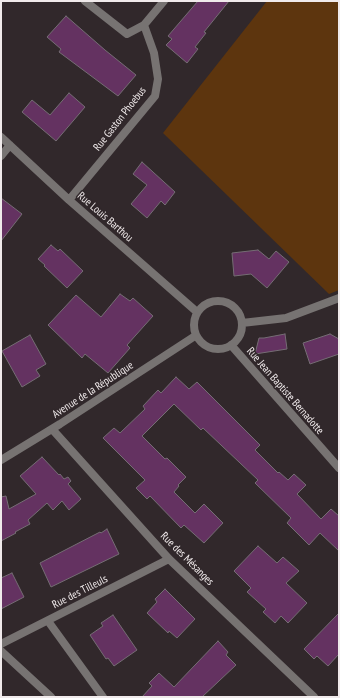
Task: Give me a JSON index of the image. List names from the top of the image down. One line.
{"streets":{"street":["Rue Gaston Phoebus","Rue Louis Barthou","Avenue de la République","Rue Jean Baptiste Bernadotte","Rue des Mésanges","Rue des Tilleuls"]},"crossings":[["Rue Gaston Phoebus","Rue Louis Barthou"],["Rue Louis Barthou","Avenue de la République"],["Rue Louis Barthou","Rue Jean Baptiste Bernadotte"],["Avenue de la République","Rue Jean Baptiste Bernadotte"],["Avenue de la République","Rue des Mésanges"],["Rue des Mésanges","Rue des Tilleuls"]]}
